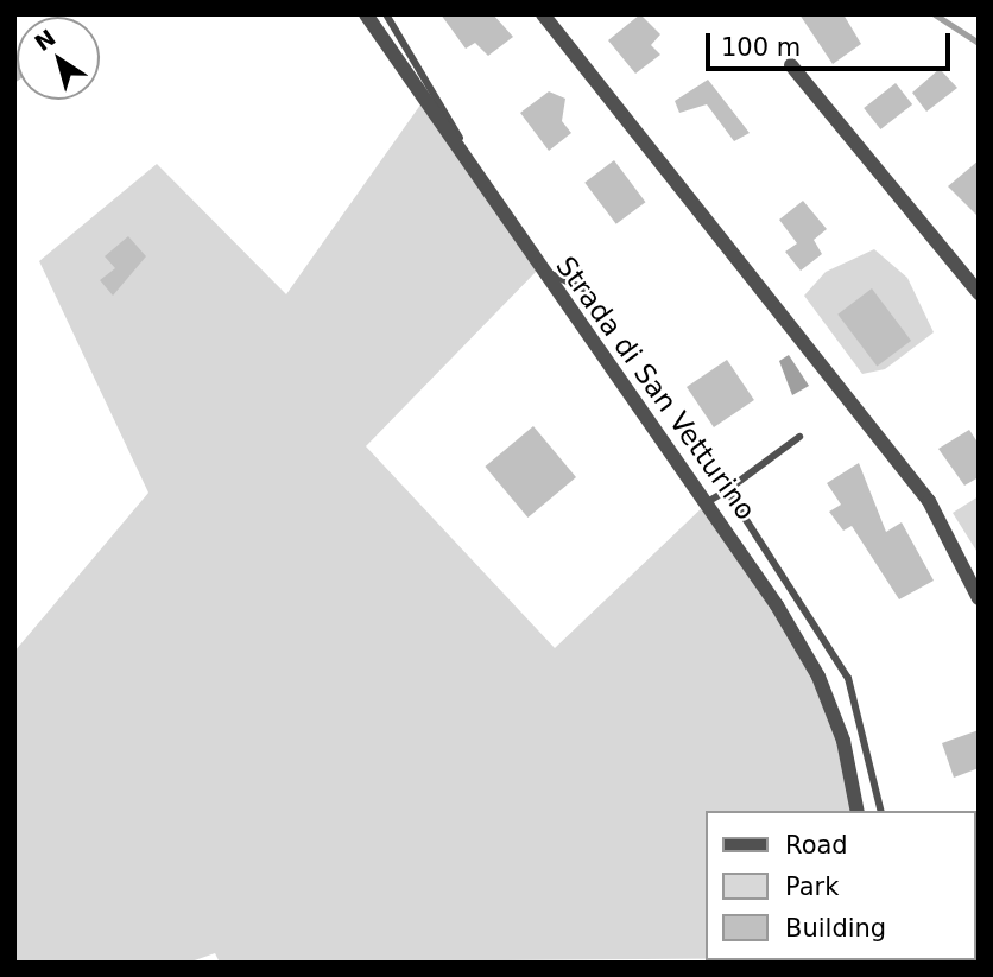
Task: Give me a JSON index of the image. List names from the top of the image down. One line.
{"streets":{"street":["Strada di San Vetturino"]},"legend":["Road","Park","Building"],"scale_bar":"100 m","north":"top left"}
